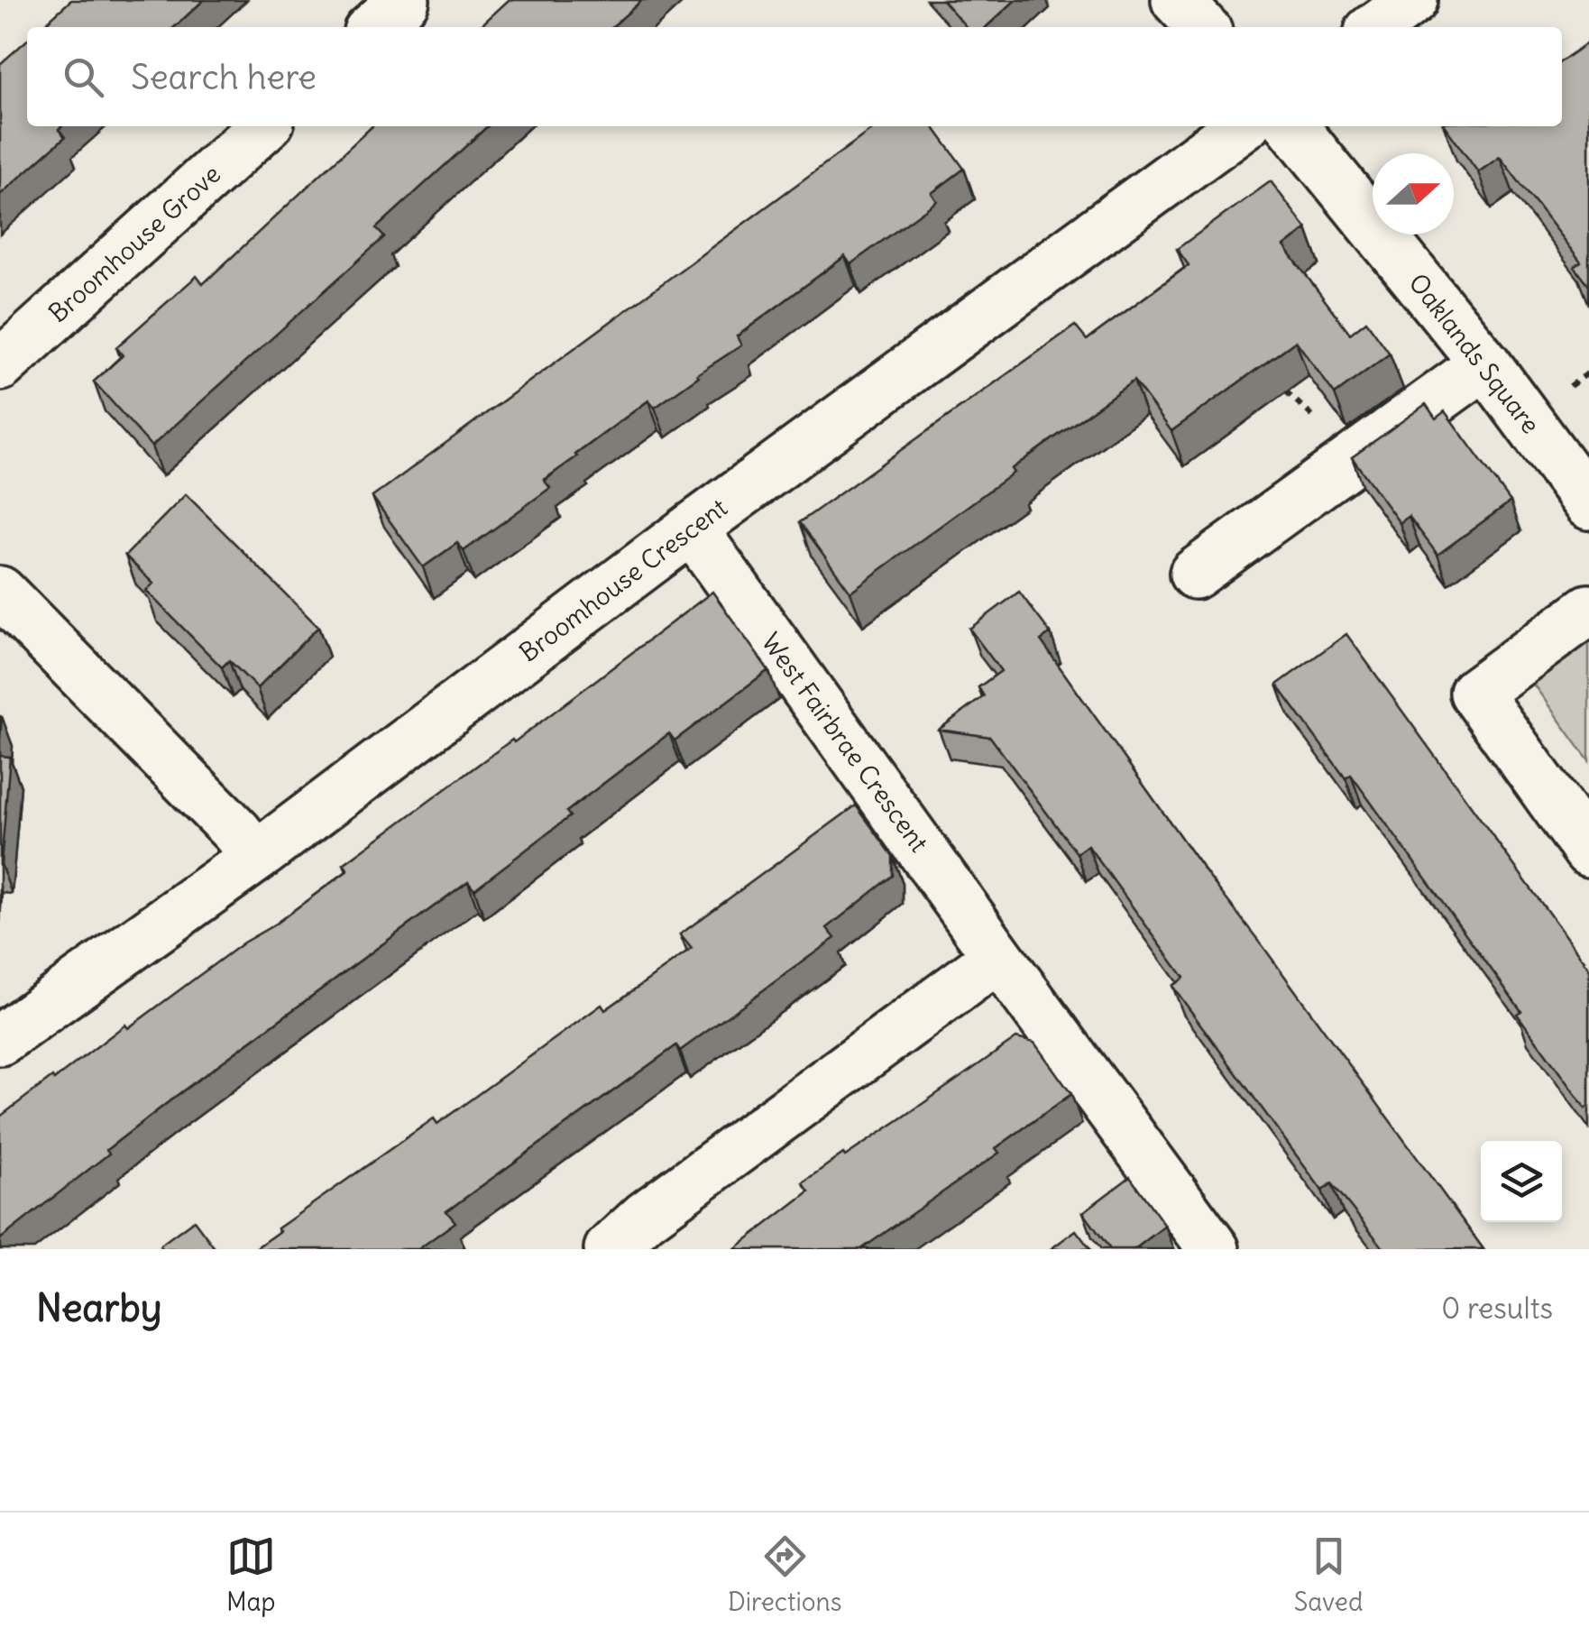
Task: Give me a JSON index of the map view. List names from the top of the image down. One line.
{"streets":{"street":["Broomhouse Grove","Oaklands Square","Broomhouse Crescent","West Fairbrae Crescent"]},"crossings":[["Broomhouse Crescent","West Fairbrae Crescent"]],"north":"right","page":{"search":"Search here","heading":["Nearby","0 results"],"nav":["Map","Directions","Saved"]}}
